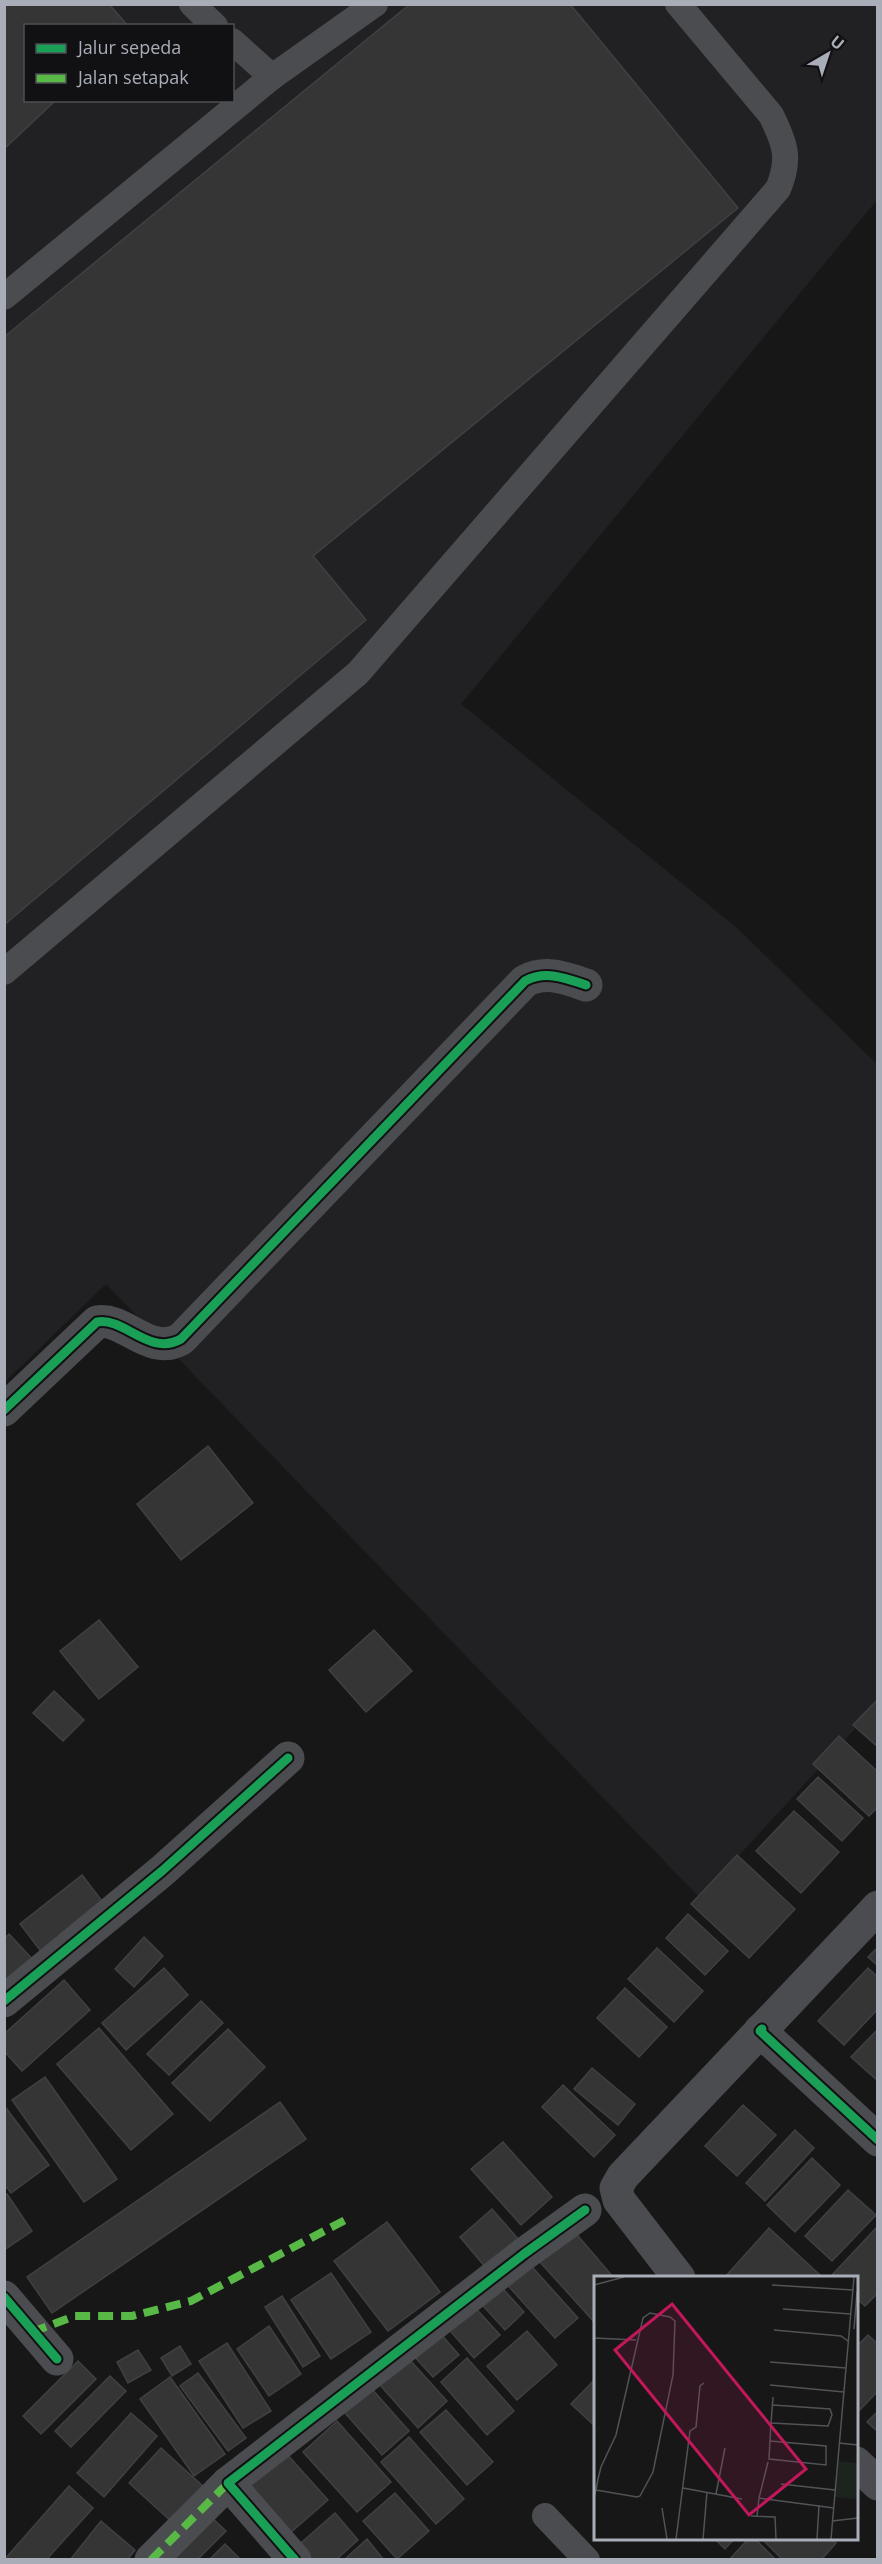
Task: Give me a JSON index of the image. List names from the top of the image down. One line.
{"legend":["Jalur sepeda","Jalan setapak"],"north":"top right"}
